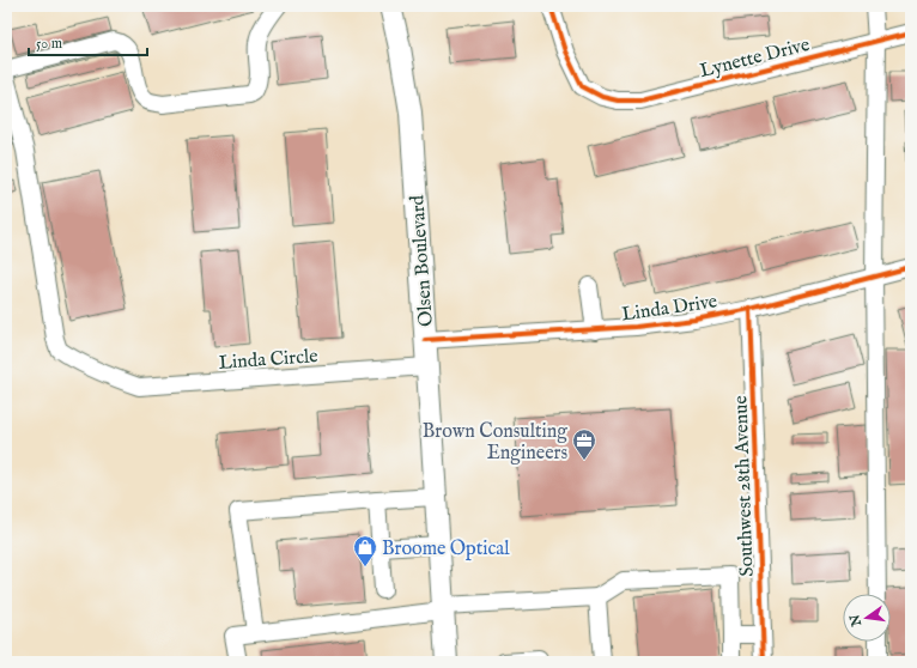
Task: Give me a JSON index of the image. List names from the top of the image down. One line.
{"streets":{"main road":["Olsen Boulevard"],"street":["Lynette Drive","Linda Drive","Linda Circle","Southwest 28th Avenue"]},"crossings":[["Olsen Boulevard","Linda Drive"],["Olsen Boulevard","Linda Circle"],["Linda Drive","Southwest 28th Avenue"]],"places":{"office":["Brown Consulting Engineers"],"shop":["Broome Optical"]},"scale_bar":"50 m","north":"left"}
